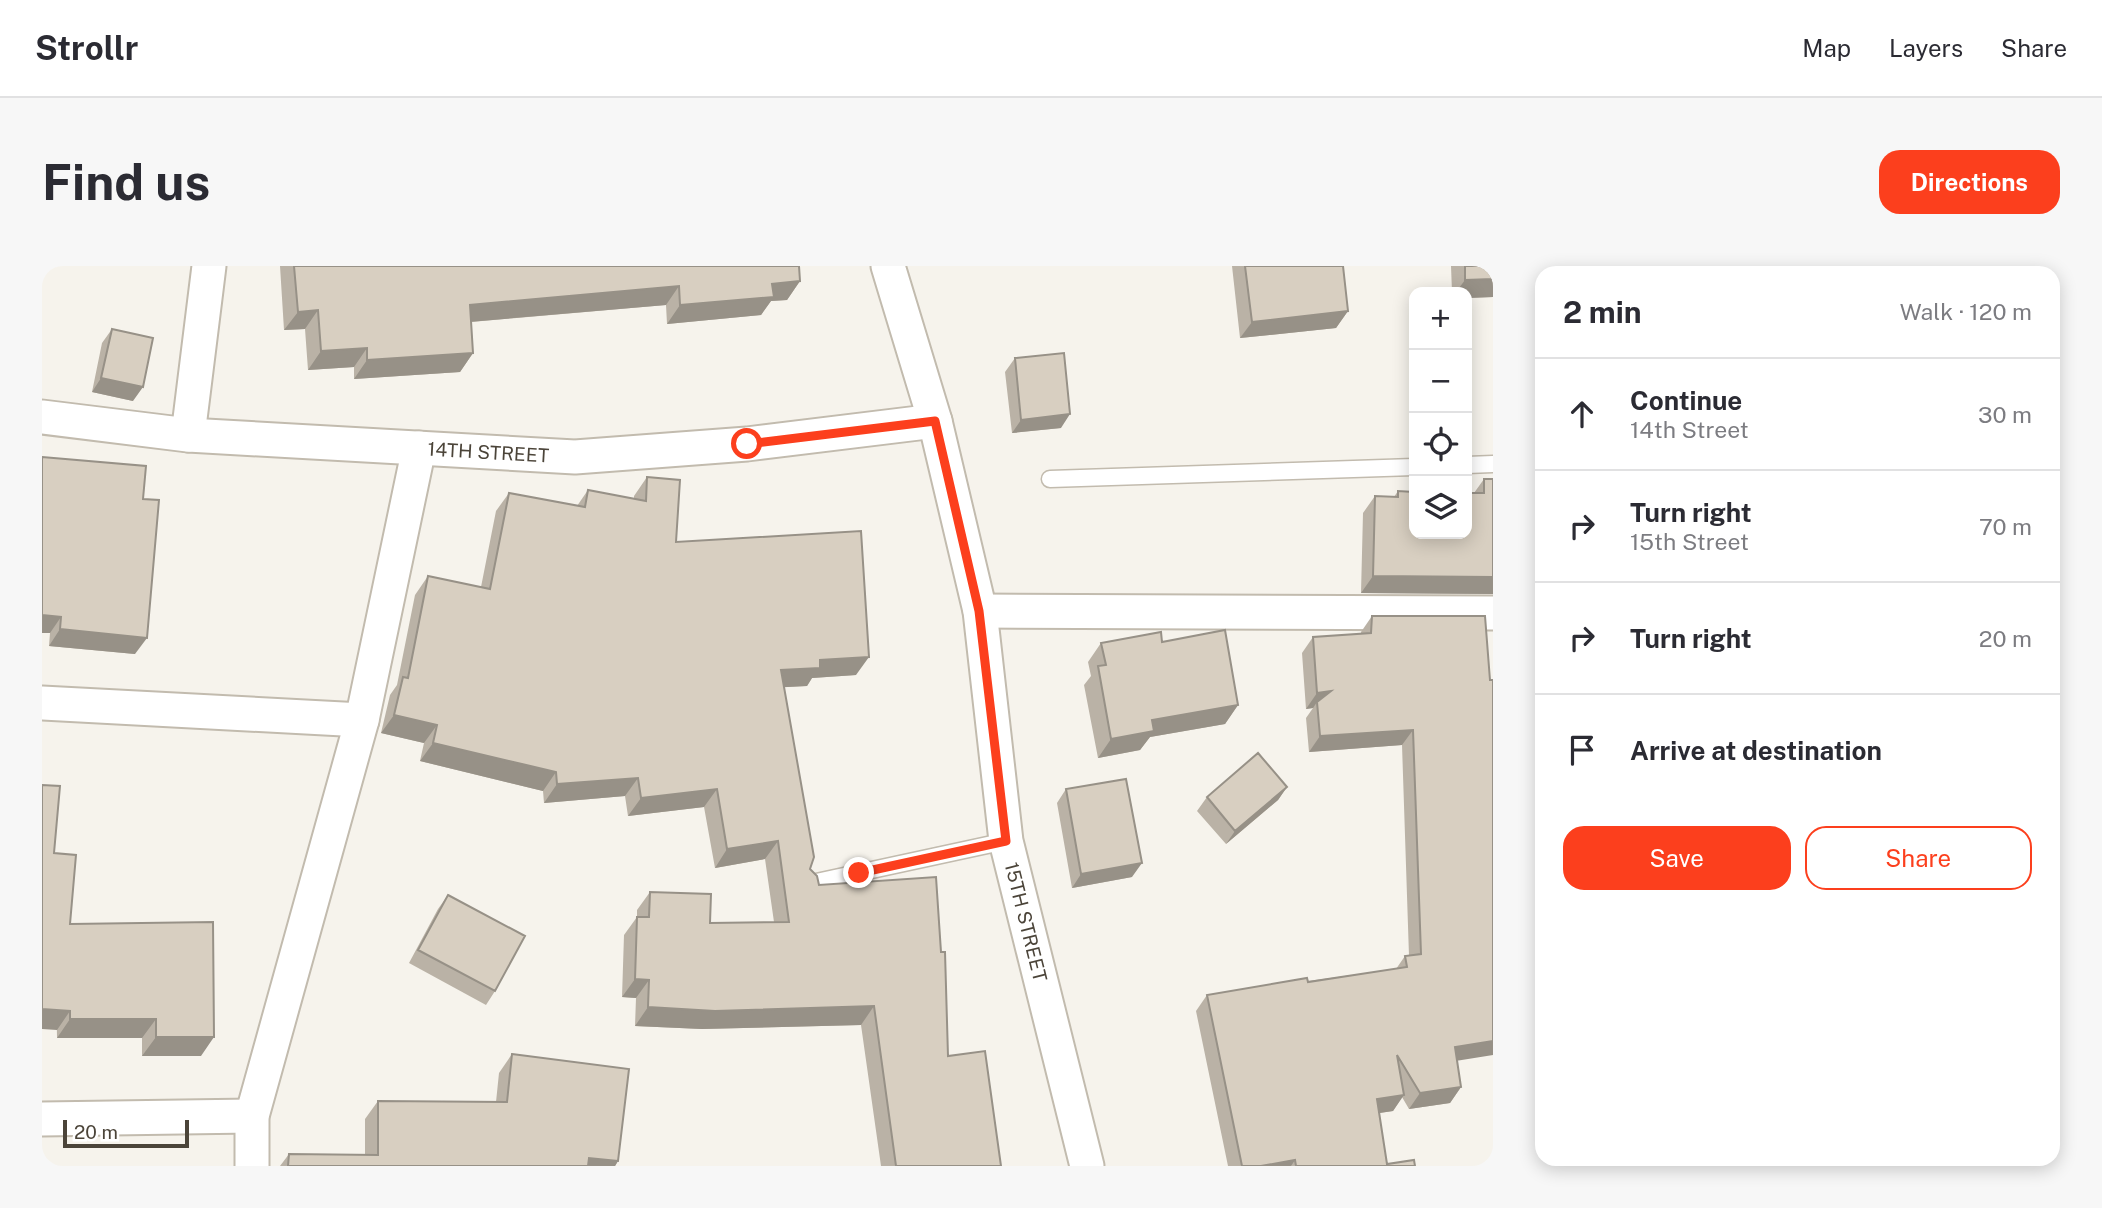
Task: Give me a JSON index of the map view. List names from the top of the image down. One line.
{"streets":{"street":["14TH STREET","15TH STREET"]},"crossings":[["14TH STREET","15TH STREET"]],"scale_bar":"20 m","page":{"header":"Strollr","nav":["Map","Layers","Share"],"buttons":["Directions",["Save","Share"]],"title":"Find us","heading":["2 min","Walk · 120 m"],"map_buttons":["+","−"],"list":[["Continue","14th Street","30 m"],["Turn right","15th Street","70 m"],["Turn right","20 m"],"Arrive at destination"],"scale":"20 m"}}
